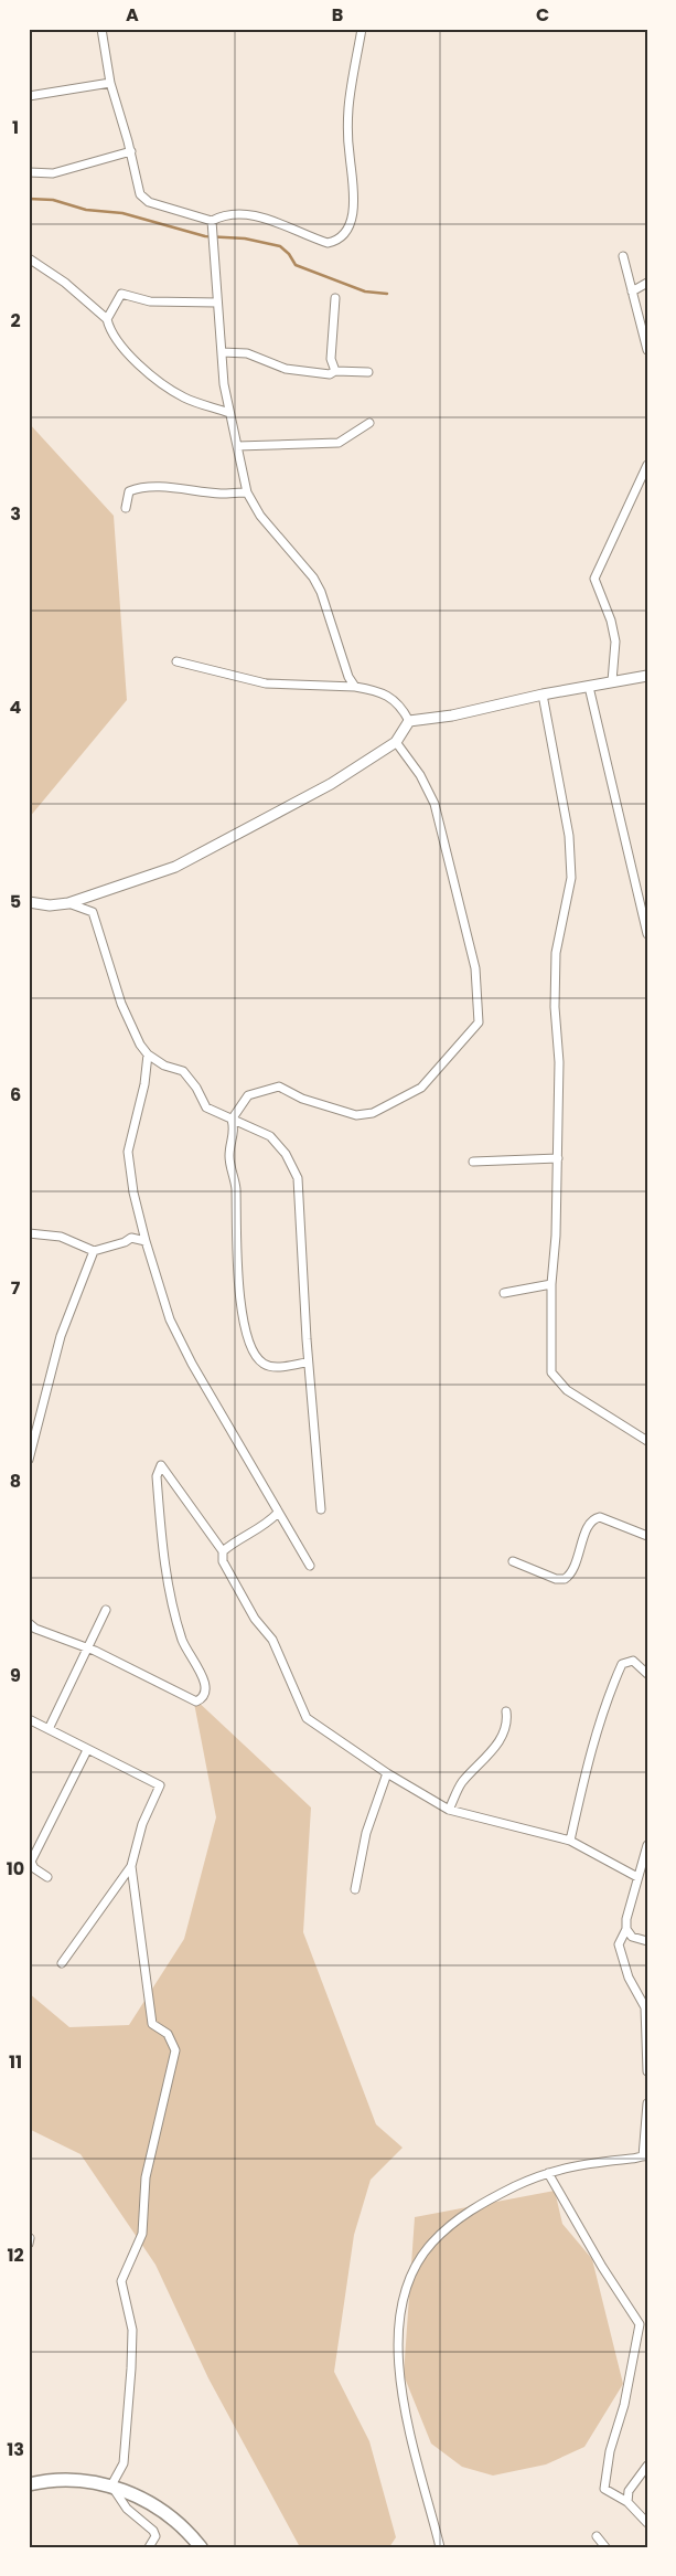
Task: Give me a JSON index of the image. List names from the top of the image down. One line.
{"grid":{"columns":["A","B","C"],"rows":["1","2","3","4","5","6","7","8","9","10","11","12","13"]}}
